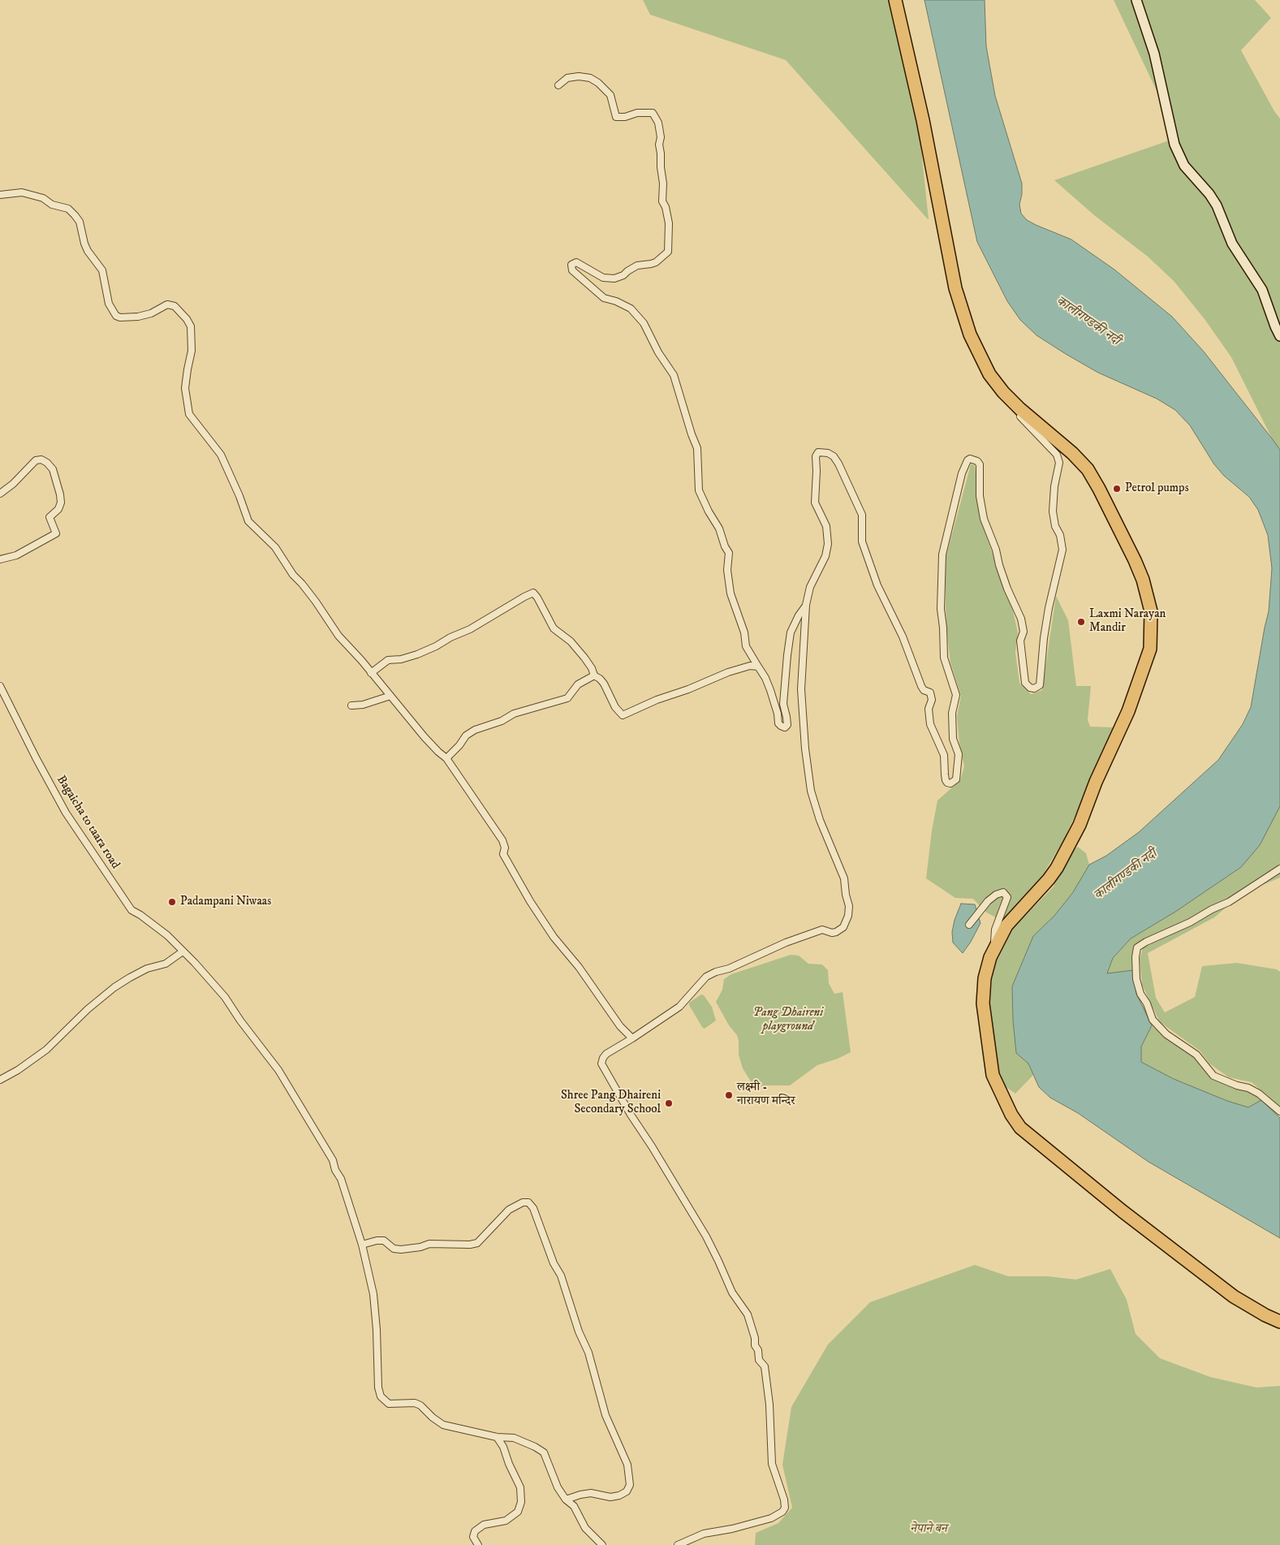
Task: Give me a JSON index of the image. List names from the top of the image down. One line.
{"streets":{"street":["Bagaicha to taara road"]},"water":["कालीगण्डकी नदी"],"parks":["Pang Dhaireni playground","नेपाने बन"],"places":["Petrol pumps","Laxmi Narayan Mandir","Padampani Niwaas","लक्ष्मी - नारायण मन्दिर","Shree Pang Dhaireni Secondary School"]}
